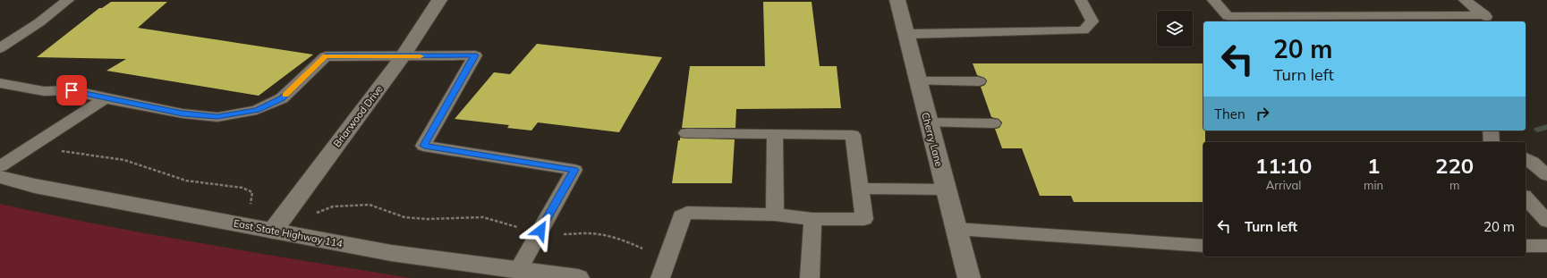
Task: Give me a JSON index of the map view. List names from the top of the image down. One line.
{"streets":{"street":["Briarwood Drive","Cherry Lane","East State Highway 114"]},"crossings":[["Briarwood Drive","East State Highway 114"]],"page":{"turn":["20 m","Turn left"],"then":"Then","eta":["11:10","Arrival","1","min","220","m"],"list":[{"name":"Turn left","value":"20 m"}]}}
